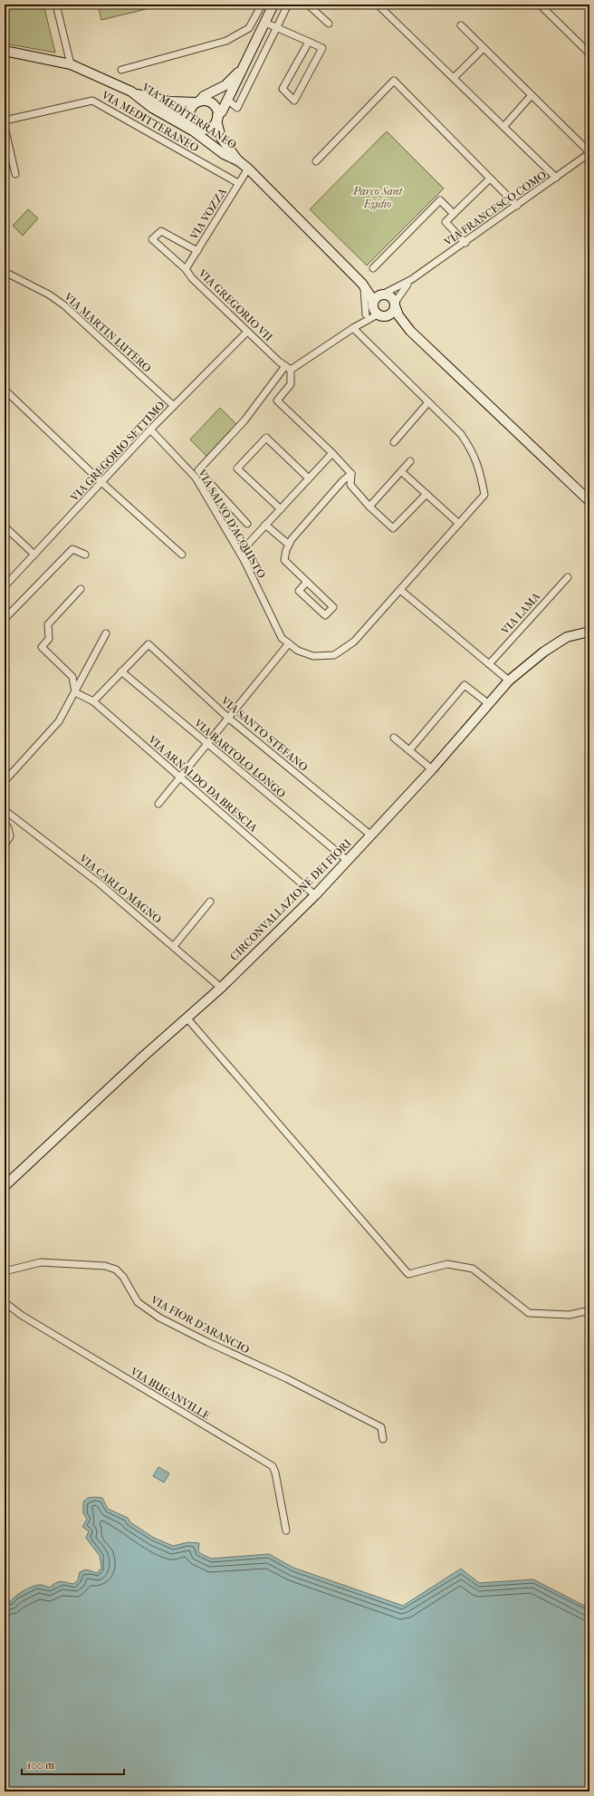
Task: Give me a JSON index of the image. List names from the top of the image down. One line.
{"streets":{"main road":["VIA MEDITERRANEO","CIRCONVALLAZIONE DEI FIORI"],"street":["VIA MEDITTERANEO","VIA FRANCESCO COMO","VIA VOZZA","VIA GREGORIO VII","VIA MARTIN LUTERO","VIA GREGORIO SETTIMO","VIA SALVO D'ACQUISTO","VIA LAMA","VIA SANTO STEFANO","VIA BARTOLO LONGO","VIA ARNALDO DA BRESCIA","VIA CARLO MAGNO","VIA FIOR D'ARANCIO","VIA BUGANVILLE"]},"crossings":[["VIA MEDITERRANEO","VIA FRANCESCO COMO"],["VIA MEDITERRANEO","VIA VOZZA"],["VIA MEDITTERANEO","VIA VOZZA"],["VIA VOZZA","VIA GREGORIO VII"],["VIA GREGORIO VII","VIA GREGORIO SETTIMO"],["VIA MARTIN LUTERO","VIA GREGORIO SETTIMO"],["VIA GREGORIO SETTIMO","VIA SALVO D'ACQUISTO"],["VIA SANTO STEFANO","VIA BARTOLO LONGO"],["VIA SANTO STEFANO","CIRCONVALLAZIONE DEI FIORI"],["VIA BARTOLO LONGO","CIRCONVALLAZIONE DEI FIORI"],["VIA ARNALDO DA BRESCIA","CIRCONVALLAZIONE DEI FIORI"],["VIA CARLO MAGNO","CIRCONVALLAZIONE DEI FIORI"]],"parks":["Parco Sant Egidio"],"scale_bar":"100 m"}
